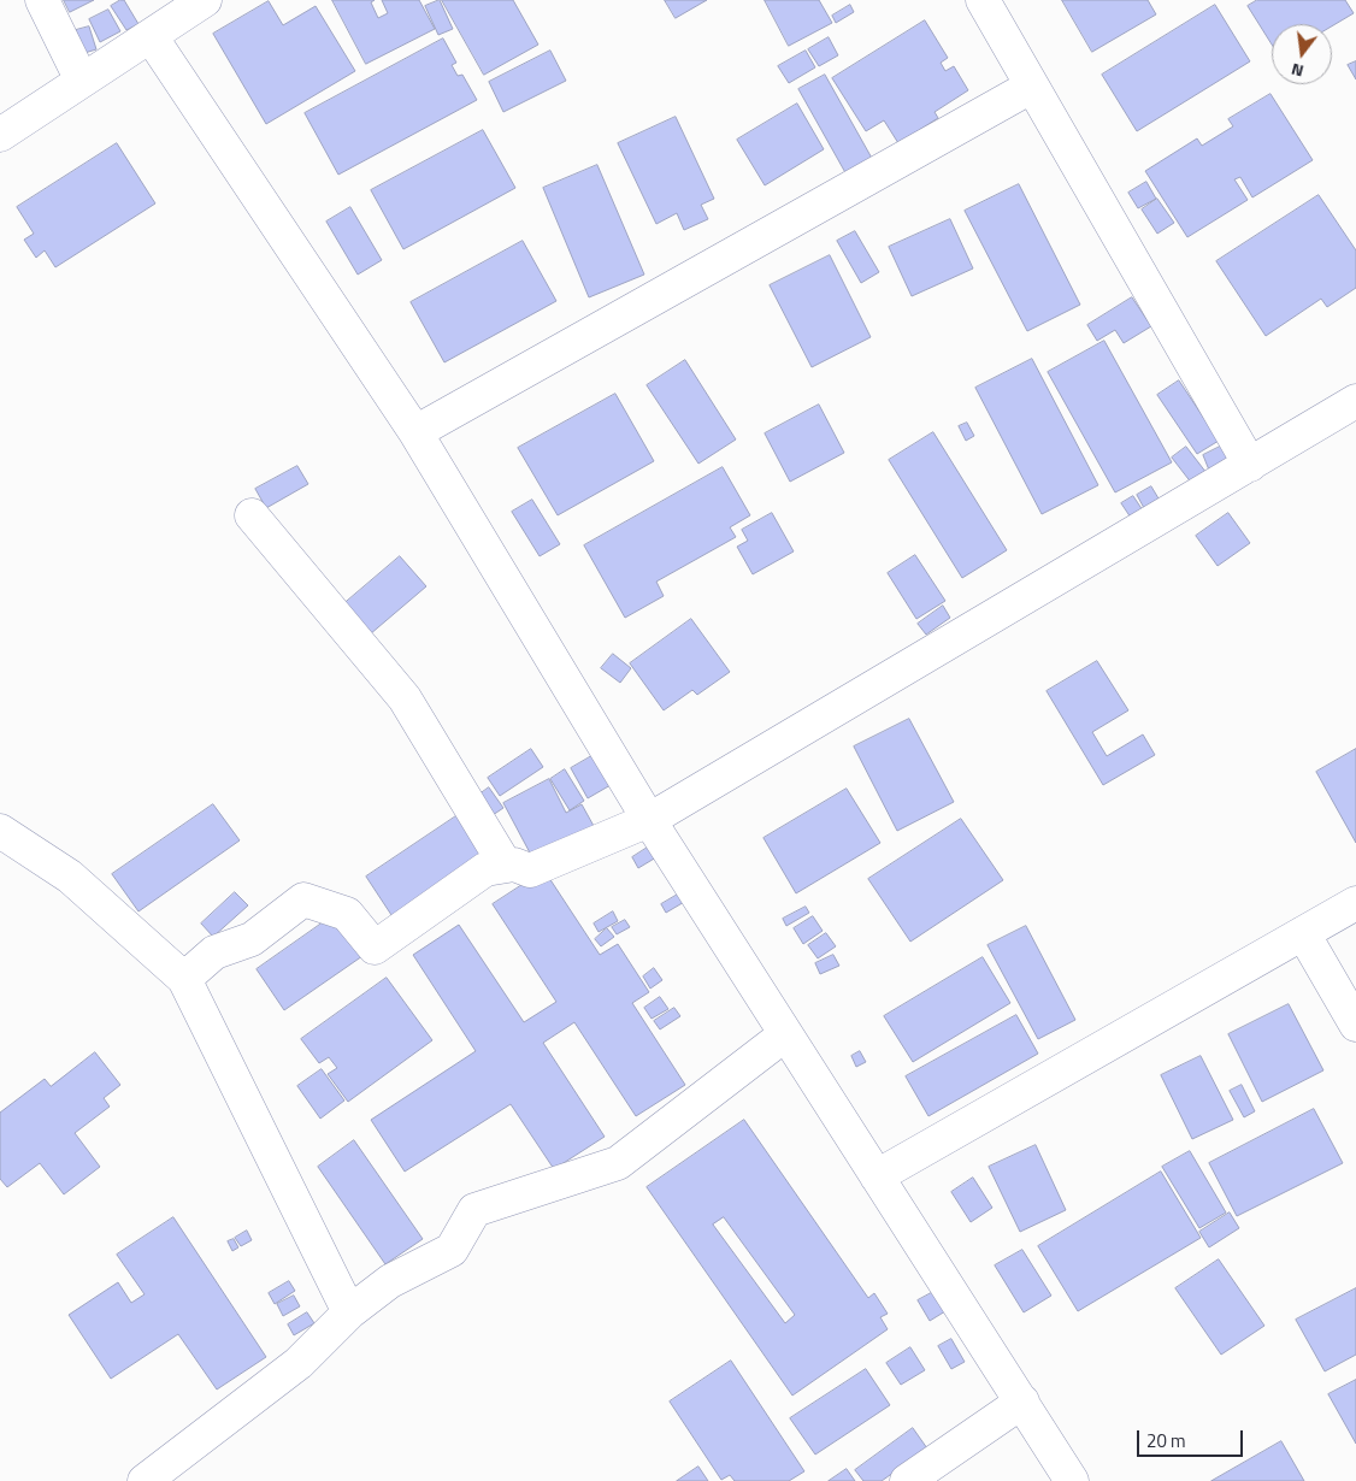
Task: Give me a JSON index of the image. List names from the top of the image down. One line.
{"scale_bar":"20 m","north":"bottom"}
